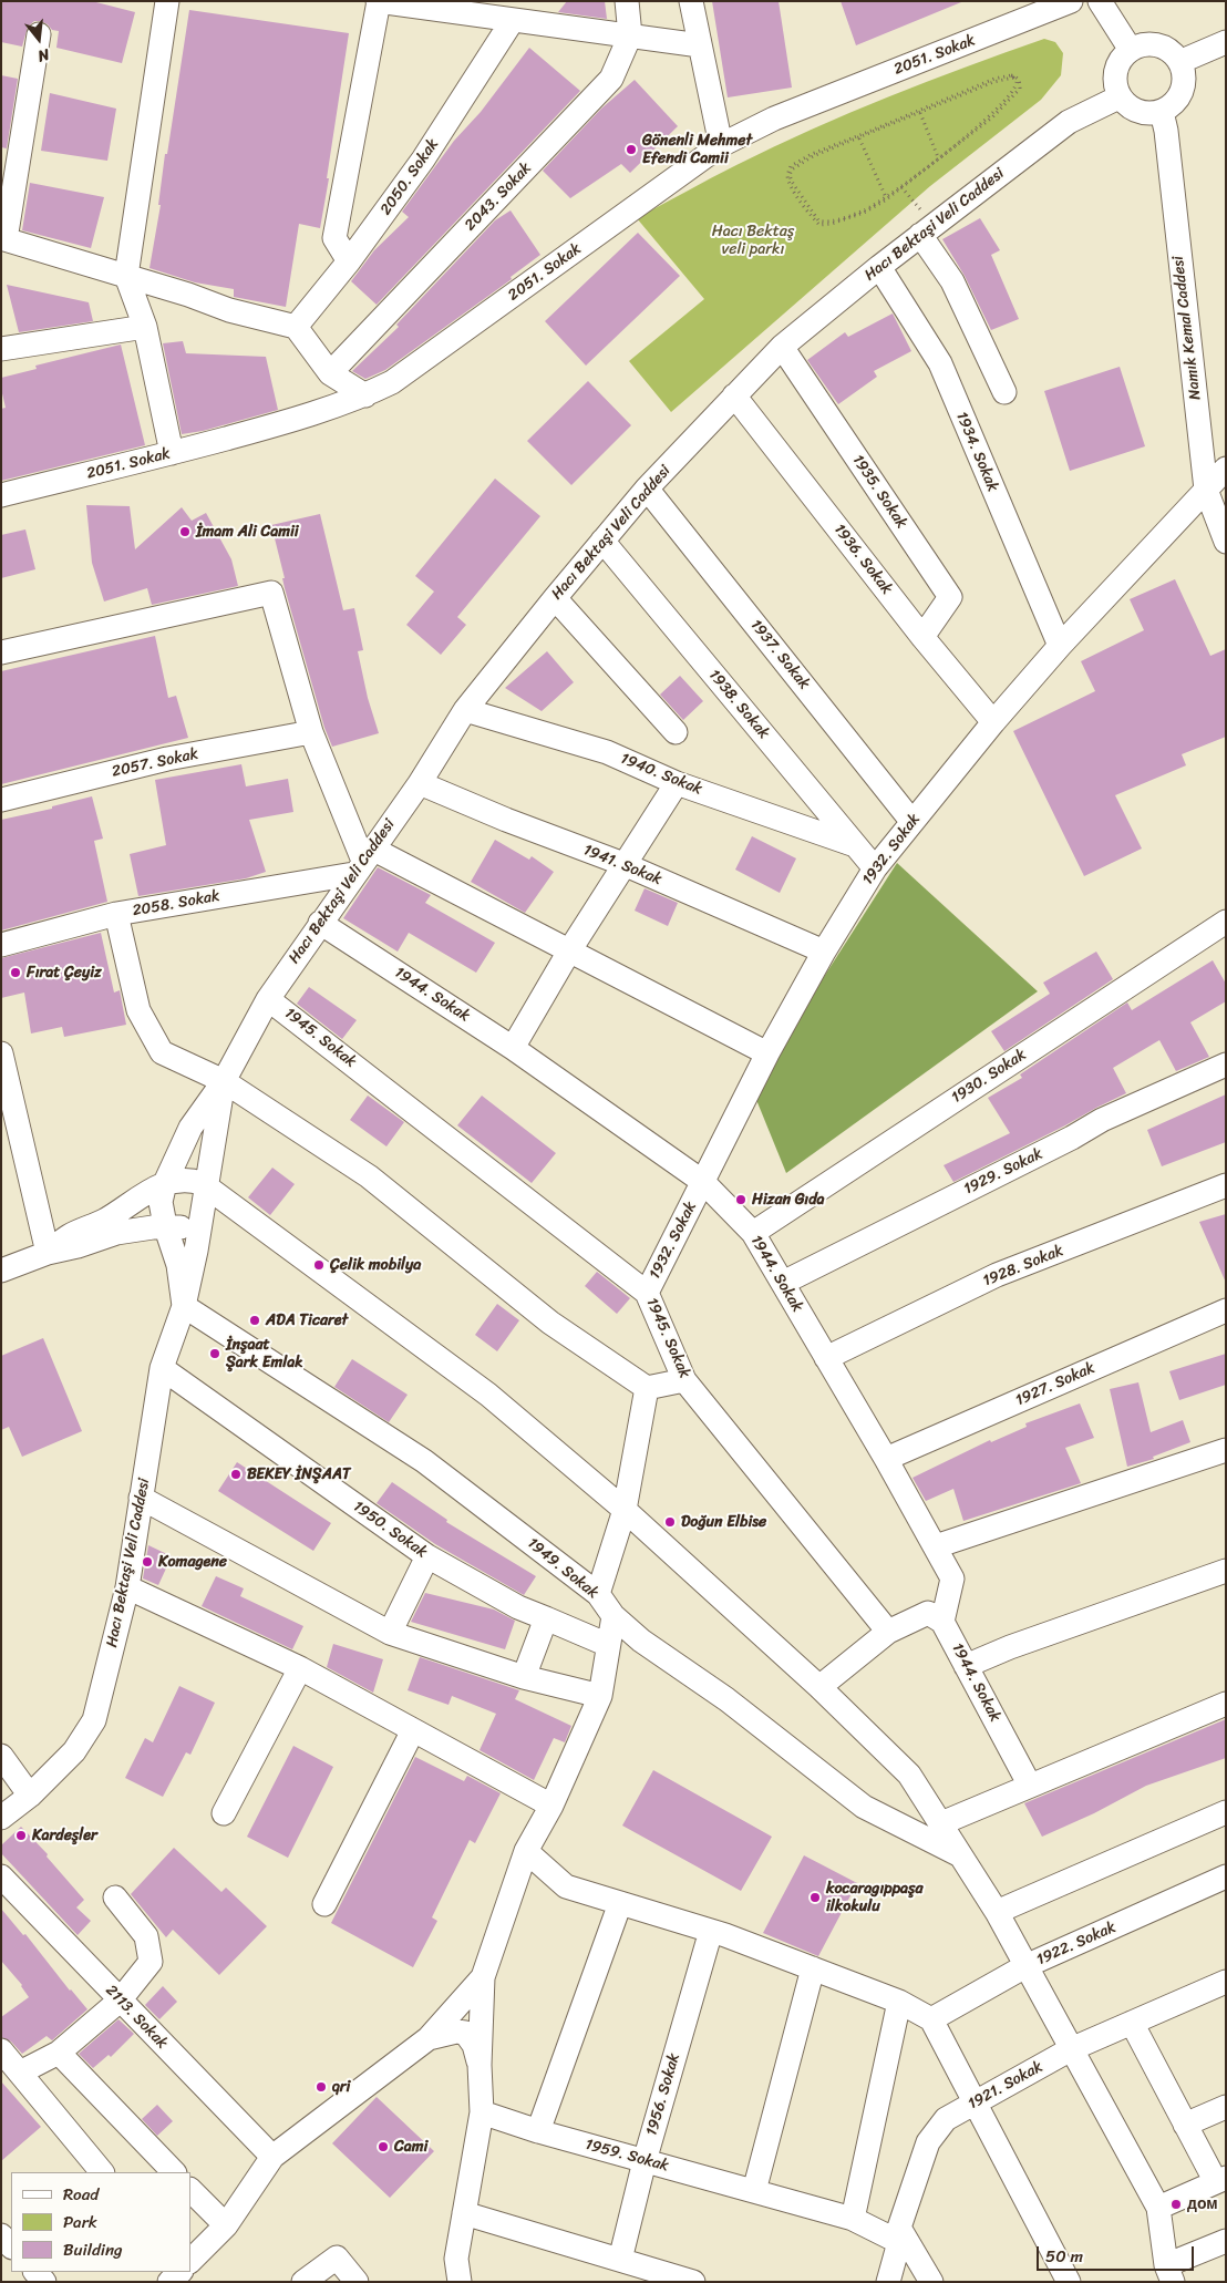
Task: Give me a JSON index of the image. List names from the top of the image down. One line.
{"streets":{"street":["2051. Sokak","2050. Sokak","2043. Sokak","Hacı Bektaşi Veli Caddesi","Namık Kemal Caddesi","1934. Sokak","1935. Sokak","1936. Sokak","1937. Sokak","1938. Sokak","2057. Sokak","1940. Sokak","1932. Sokak","1941. Sokak","2058. Sokak","1944. Sokak","1945. Sokak","1930. Sokak","1929. Sokak","1928. Sokak","1927. Sokak","1950. Sokak","1949. Sokak","1922. Sokak","2113. Sokak","1921. Sokak","1956. Sokak","1959. Sokak"]},"crossings":[["Hacı Bektaşi Veli Caddesi","Namık Kemal Caddesi"],["Hacı Bektaşi Veli Caddesi","1934. Sokak"],["Hacı Bektaşi Veli Caddesi","1935. Sokak"],["Hacı Bektaşi Veli Caddesi","1936. Sokak"],["Hacı Bektaşi Veli Caddesi","1937. Sokak"],["Hacı Bektaşi Veli Caddesi","1938. Sokak"],["Hacı Bektaşi Veli Caddesi","1940. Sokak"],["Hacı Bektaşi Veli Caddesi","1941. Sokak"],["Hacı Bektaşi Veli Caddesi","2058. Sokak"],["Hacı Bektaşi Veli Caddesi","1944. Sokak"],["Hacı Bektaşi Veli Caddesi","1945. Sokak"],["Hacı Bektaşi Veli Caddesi","1950. Sokak"],["Hacı Bektaşi Veli Caddesi","1949. Sokak"],["Namık Kemal Caddesi","1932. Sokak"],["1934. Sokak","1932. Sokak"],["1935. Sokak","1936. Sokak"],["1936. Sokak","1932. Sokak"],["1937. Sokak","1932. Sokak"],["1938. Sokak","1940. Sokak"],["1938. Sokak","1932. Sokak"],["1932. Sokak","1941. Sokak"],["1932. Sokak","1944. Sokak"],["1932. Sokak","1945. Sokak"],["1944. Sokak","1930. Sokak"],["1944. Sokak","1929. Sokak"],["1944. Sokak","1928. Sokak"],["1944. Sokak","1927. Sokak"],["1921. Sokak","1959. Sokak"],["1956. Sokak","1959. Sokak"]],"parks":["Hacı Bektaş veli parkı"],"places":["Gönenli Mehmet Efendi Camii","İmam Ali Camii","Fırat Çeyiz","Hizan Gıda","Çelik mobilya","ADA Ticaret","İnşaat Şark Emlak","BEKEY İNŞAAT","Doğun Elbise","Komagene","Kardeşler","kocaragıppaşa ilkokulu","qri","Cami","дом"],"legend":["Road","Park","Building"],"scale_bar":"50 m","north":"bottom"}
